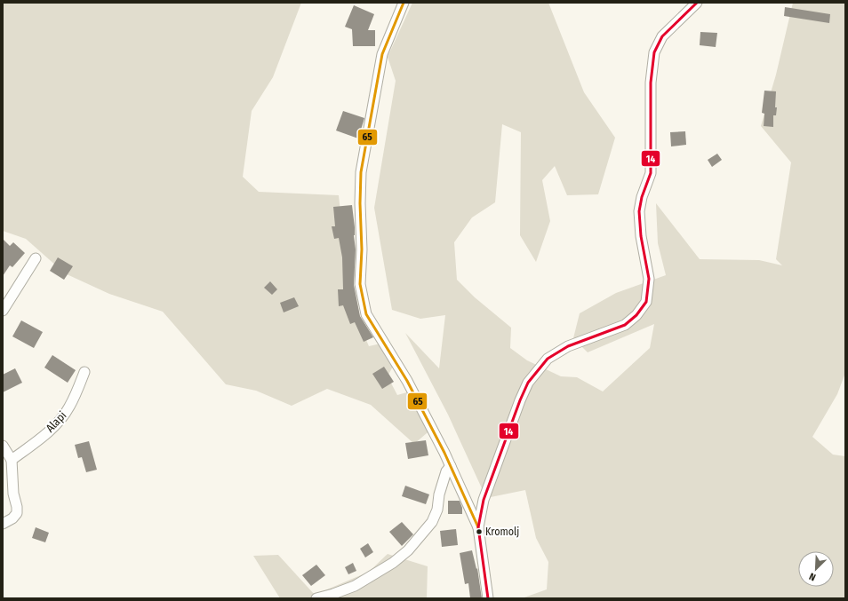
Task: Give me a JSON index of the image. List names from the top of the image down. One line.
{"streets":{"street":["Alapi"]},"places":["Kromolj"],"lines":["transit line 65","transit line 14"],"north":"bottom left"}
